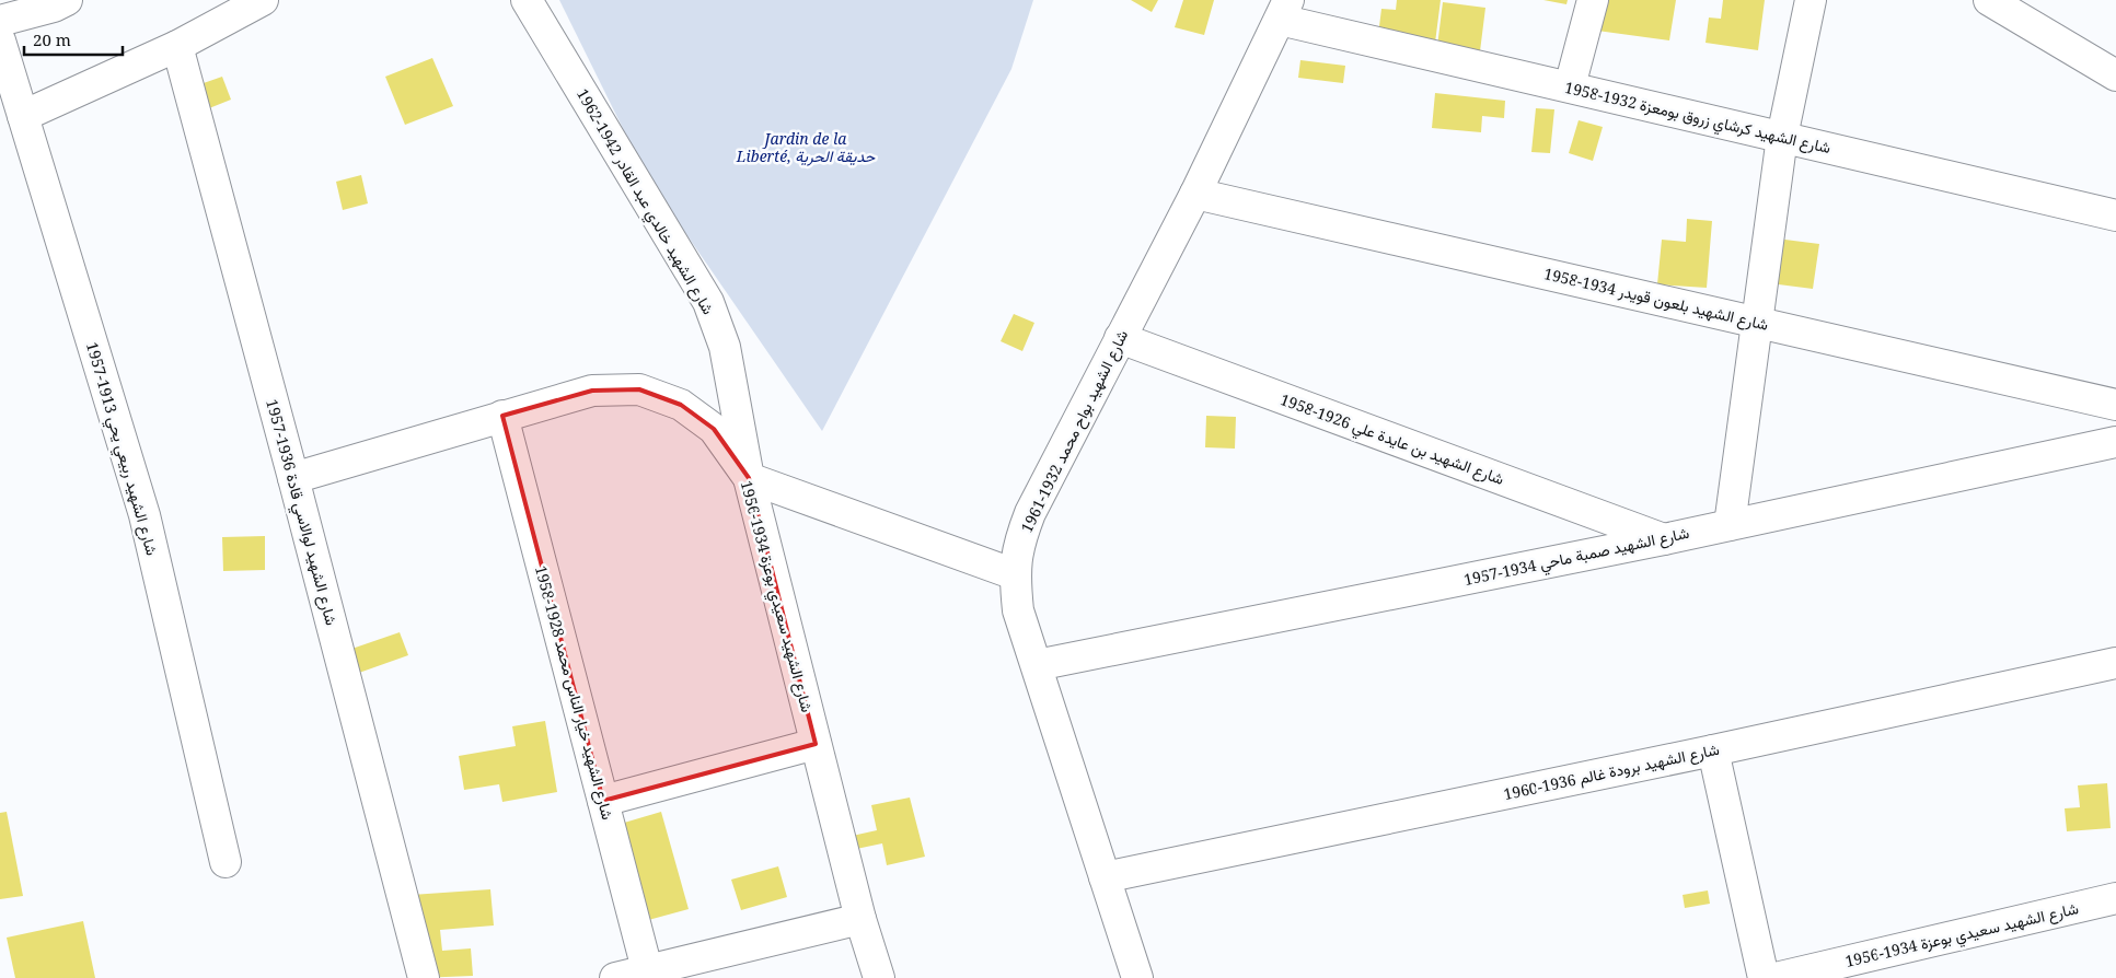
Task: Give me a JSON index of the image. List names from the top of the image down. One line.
{"streets":{"street":["شارع الشهيد كرشاي زروق بومعزة 1932-1958","شارع الشهيد خالدي عبد القادر 1942-1962","شارع الشهيد بلعون قويدر 1934-1958","شارع الشهيد بواح محمد 1932-1961","شارع الشهيد بن عايدة علي 1926-1958","شارع الشهيد ربيعي يحي 1913-1957","شارع الشهيد لوالاسي قادة 1936-1957","شارع الشهيد صمبة ماحي 1934-1957","شارع الشهيد سعيدي بوعزة 1934-1956","شارع الشهيد خيار الناس محمد 1928-1958","شارع الشهيد برودة غالم 1936-1960"]},"crossings":[["شارع الشهيد كرشاي زروق بومعزة 1932-1958","شارع الشهيد بواح محمد 1932-1961"],["شارع الشهيد خالدي عبد القادر 1942-1962","شارع الشهيد سعيدي بوعزة 1934-1956"],["شارع الشهيد بلعون قويدر 1934-1958","شارع الشهيد بواح محمد 1932-1961"],["شارع الشهيد بواح محمد 1932-1961","شارع الشهيد بن عايدة علي 1926-1958"],["شارع الشهيد بواح محمد 1932-1961","شارع الشهيد صمبة ماحي 1934-1957"],["شارع الشهيد بواح محمد 1932-1961","شارع الشهيد برودة غالم 1936-1960"],["شارع الشهيد بن عايدة علي 1926-1958","شارع الشهيد صمبة ماحي 1934-1957"],["شارع الشهيد لوالاسي قادة 1936-1957","شارع الشهيد سعيدي بوعزة 1934-1956"],["شارع الشهيد سعيدي بوعزة 1934-1956","شارع الشهيد خيار الناس محمد 1928-1958"]],"parks":["Jardin de la Liberté, حديقة الحرية"],"scale_bar":"20 m"}
